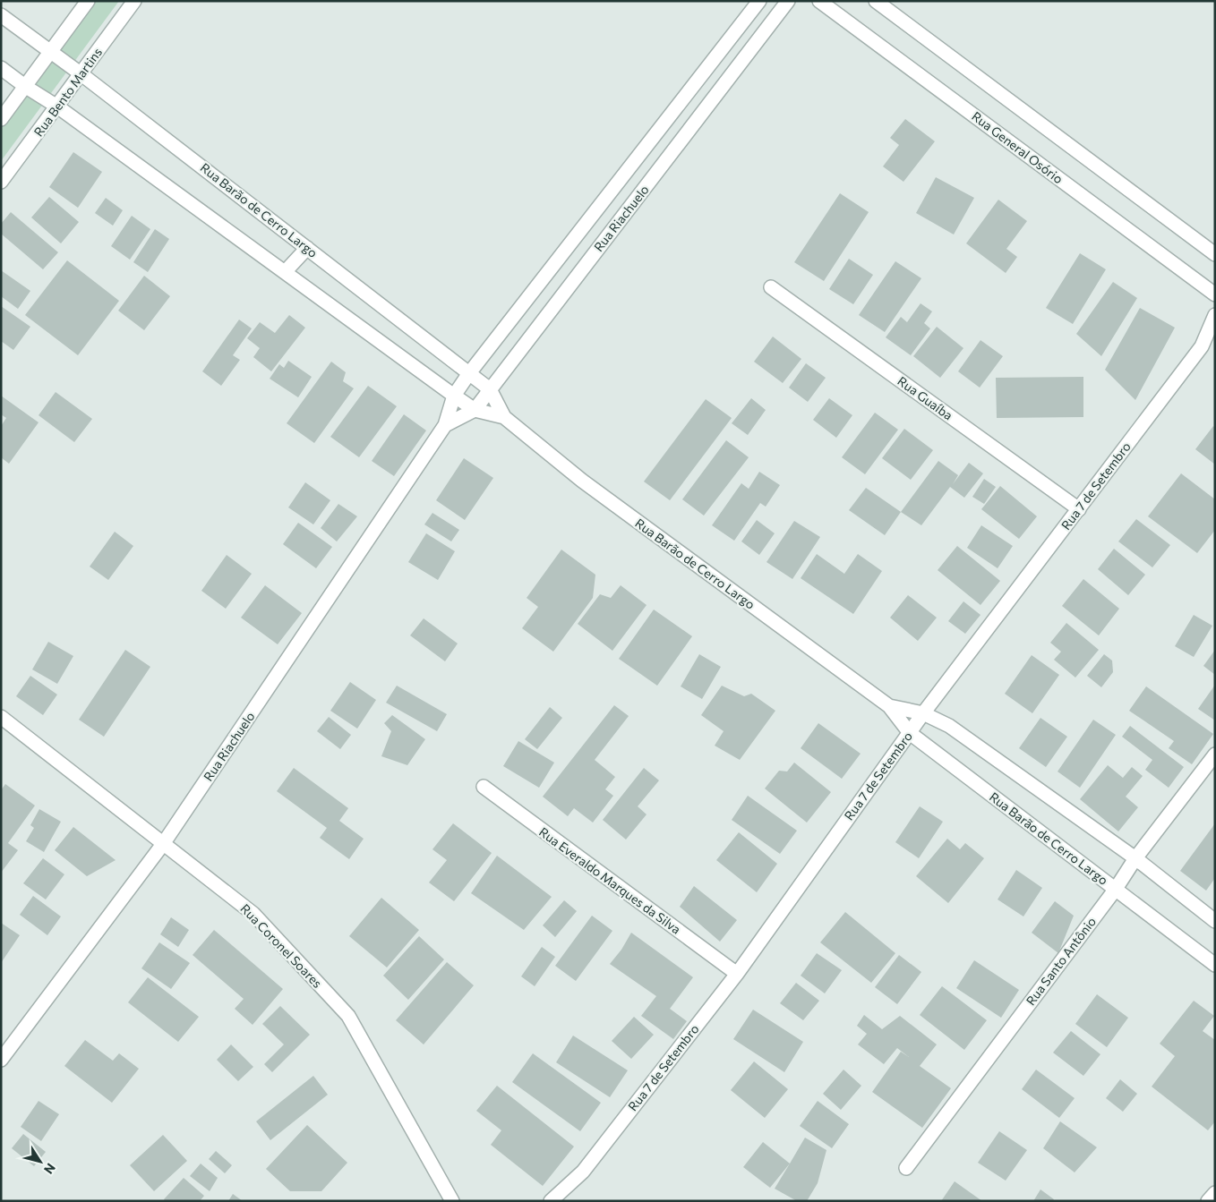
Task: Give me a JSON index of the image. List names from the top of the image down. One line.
{"streets":{"street":["Rua Bento Martins","Rua General Osório","Rua Barão de Cerro Largo","Rua Riachuelo","Rua Guaíba","Rua 7 de Setembro","Rua Everaldo Marques da Silva","Rua Coronel Soares","Rua Santo Antônio"]},"crossings":[["Rua Bento Martins","Rua Barão de Cerro Largo"],["Rua Barão de Cerro Largo","Rua Riachuelo"],["Rua Barão de Cerro Largo","Rua 7 de Setembro"],["Rua Barão de Cerro Largo","Rua Santo Antônio"],["Rua Riachuelo","Rua Coronel Soares"],["Rua Guaíba","Rua 7 de Setembro"],["Rua 7 de Setembro","Rua Everaldo Marques da Silva"]],"north":"bottom right"}
